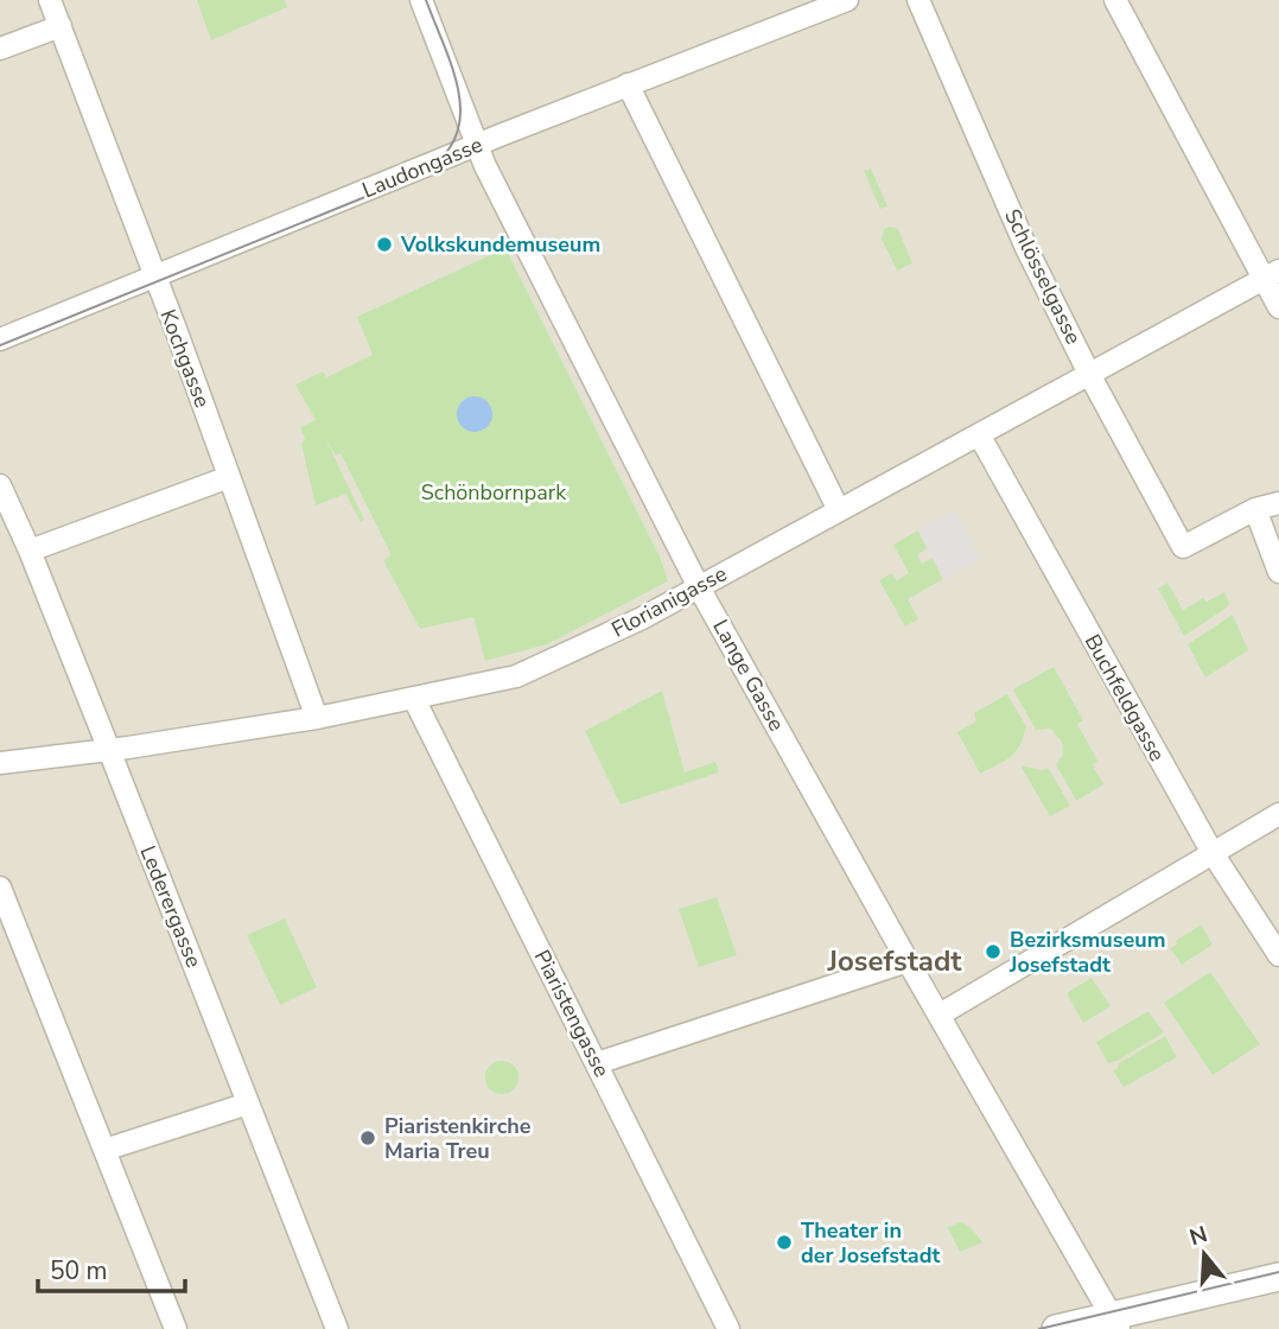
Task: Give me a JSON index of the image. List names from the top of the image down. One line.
{"streets":{"street":["Laudongasse","Schlösselgasse","Kochgasse","Florianigasse","Lange Gasse","Buchfeldgasse","Lederergasse","Piaristengasse"]},"crossings":[["Laudongasse","Kochgasse"],["Laudongasse","Lange Gasse"],["Schlösselgasse","Florianigasse"],["Kochgasse","Florianigasse"],["Florianigasse","Lange Gasse"],["Florianigasse","Buchfeldgasse"],["Florianigasse","Lederergasse"],["Florianigasse","Piaristengasse"]],"districts":["Josefstadt"],"parks":["Schönbornpark"],"places":["Volkskundemuseum","Bezirksmuseum Josefstadt","Piaristenkirche Maria Treu","Theater in der Josefstadt"],"scale_bar":"50 m","north":"top"}
